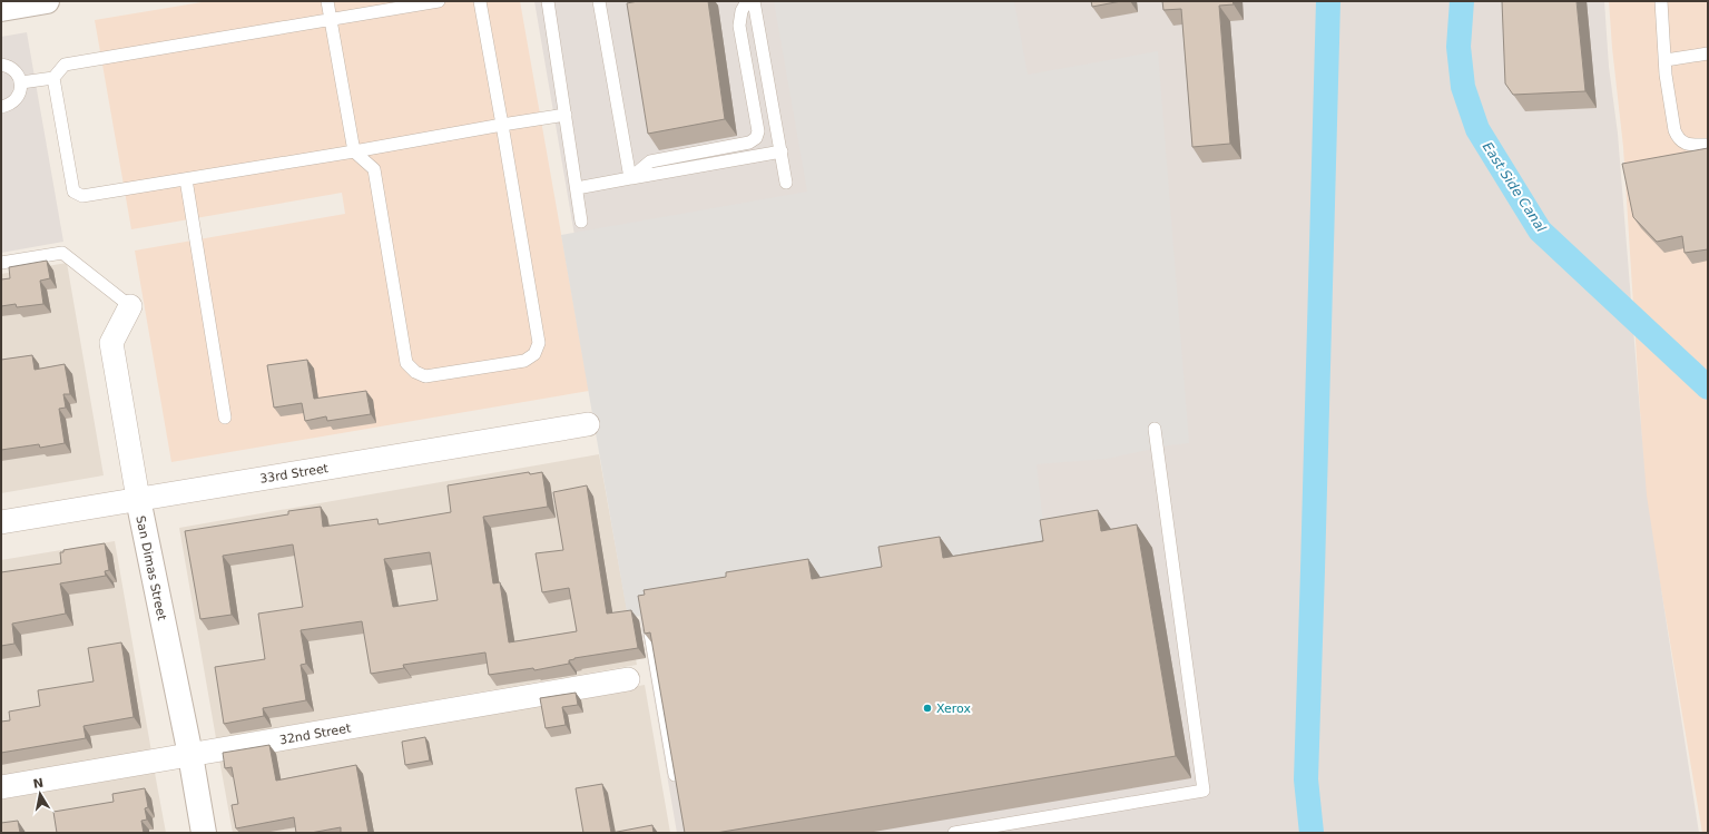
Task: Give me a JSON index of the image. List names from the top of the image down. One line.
{"streets":{"street":["33rd Street","San Dimas Street","32nd Street"]},"crossings":[["33rd Street","San Dimas Street"],["San Dimas Street","32nd Street"]],"water":["East Side Canal"],"places":["Xerox"],"north":"top"}
